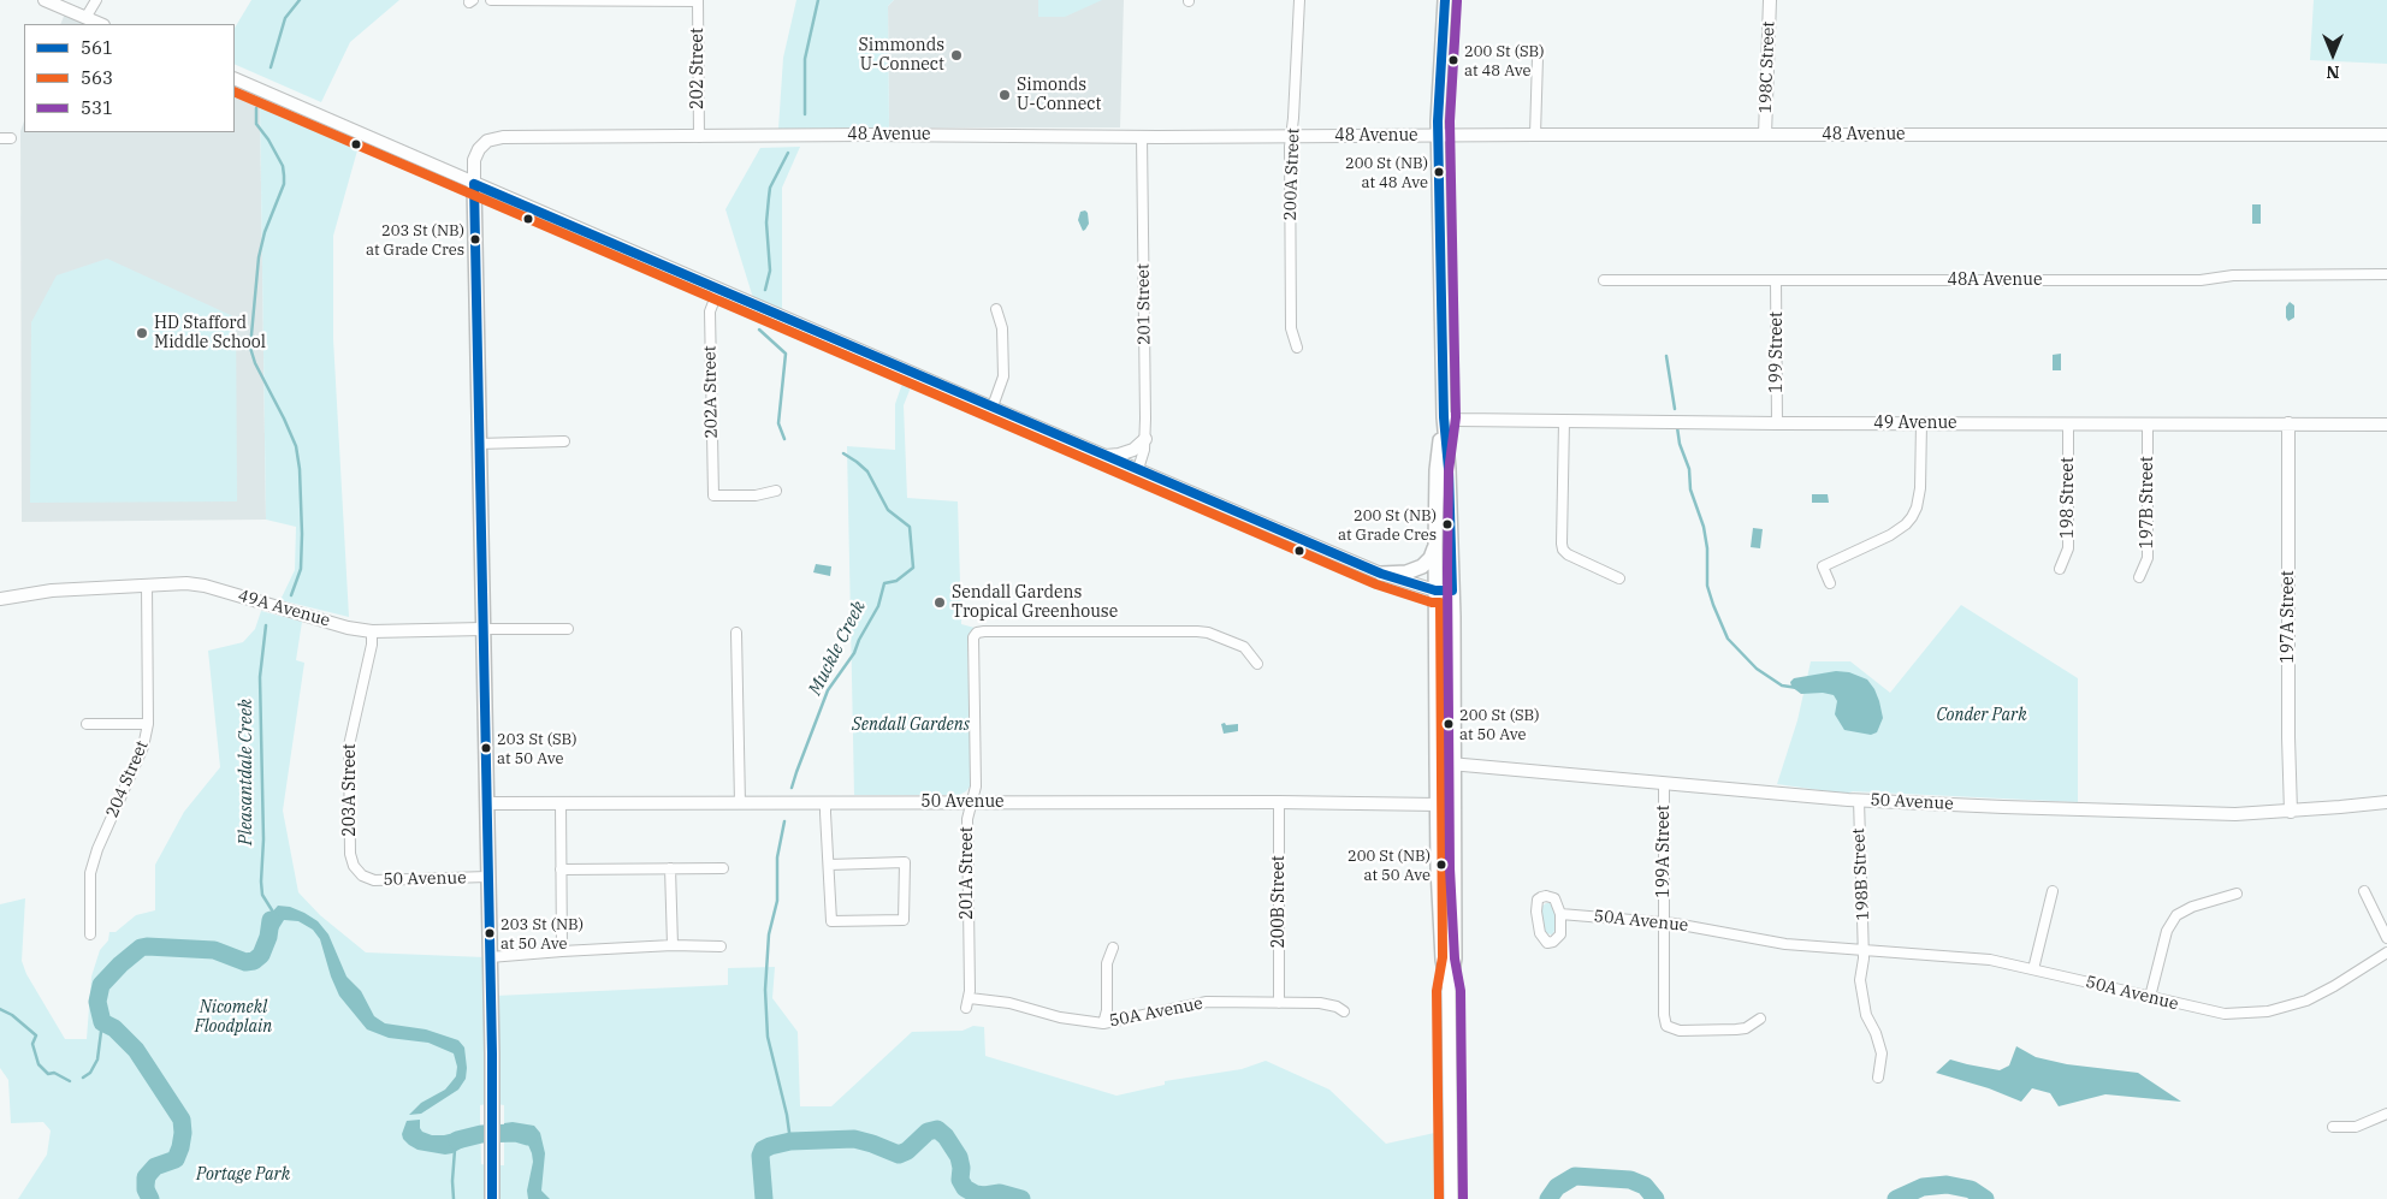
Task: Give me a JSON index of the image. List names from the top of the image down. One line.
{"streets":{"street":["198C Street","202 Street","48 Avenue","200A Street","48A Avenue","201 Street","199 Street","202A Street","49 Avenue","198 Street","197B Street","49A Avenue","197A Street","204 Street","203A Street","50 Avenue","199A Street","201A Street","198B Street","200B Street","50A Avenue"]},"crossings":[["198C Street","48 Avenue"],["202 Street","48 Avenue"],["48 Avenue","200A Street"],["48 Avenue","201 Street"],["48A Avenue","199 Street"],["199 Street","49 Avenue"],["49 Avenue","198 Street"],["49 Avenue","197B Street"],["49 Avenue","197A Street"],["49A Avenue","204 Street"],["49A Avenue","203A Street"],["197A Street","50 Avenue"],["203A Street","50 Avenue"],["50 Avenue","199A Street"],["50 Avenue","201A Street"],["50 Avenue","198B Street"],["50 Avenue","200B Street"],["199A Street","50A Avenue"],["201A Street","50A Avenue"],["198B Street","50A Avenue"],["200B Street","50A Avenue"]],"water":["Muckle Creek","Pleasantdale Creek"],"parks":["Conder Park","Sendall Gardens","Nicomekl Floodplain","Portage Park"],"places":["Simmonds U-Connect","200 St (SB) at 48 Ave","Simonds U-Connect","200 St (NB) at 48 Ave","203 St (NB) at Grade Cres","HD Stafford Middle School","200 St (NB) at Grade Cres","Sendall Gardens Tropical Greenhouse","200 St (SB) at 50 Ave","203 St (SB) at 50 Ave","200 St (NB) at 50 Ave","203 St (NB) at 50 Ave"],"lines":["transit line 561","transit line 531","transit line 563"],"legend":["561","563","531"],"north":"bottom"}
